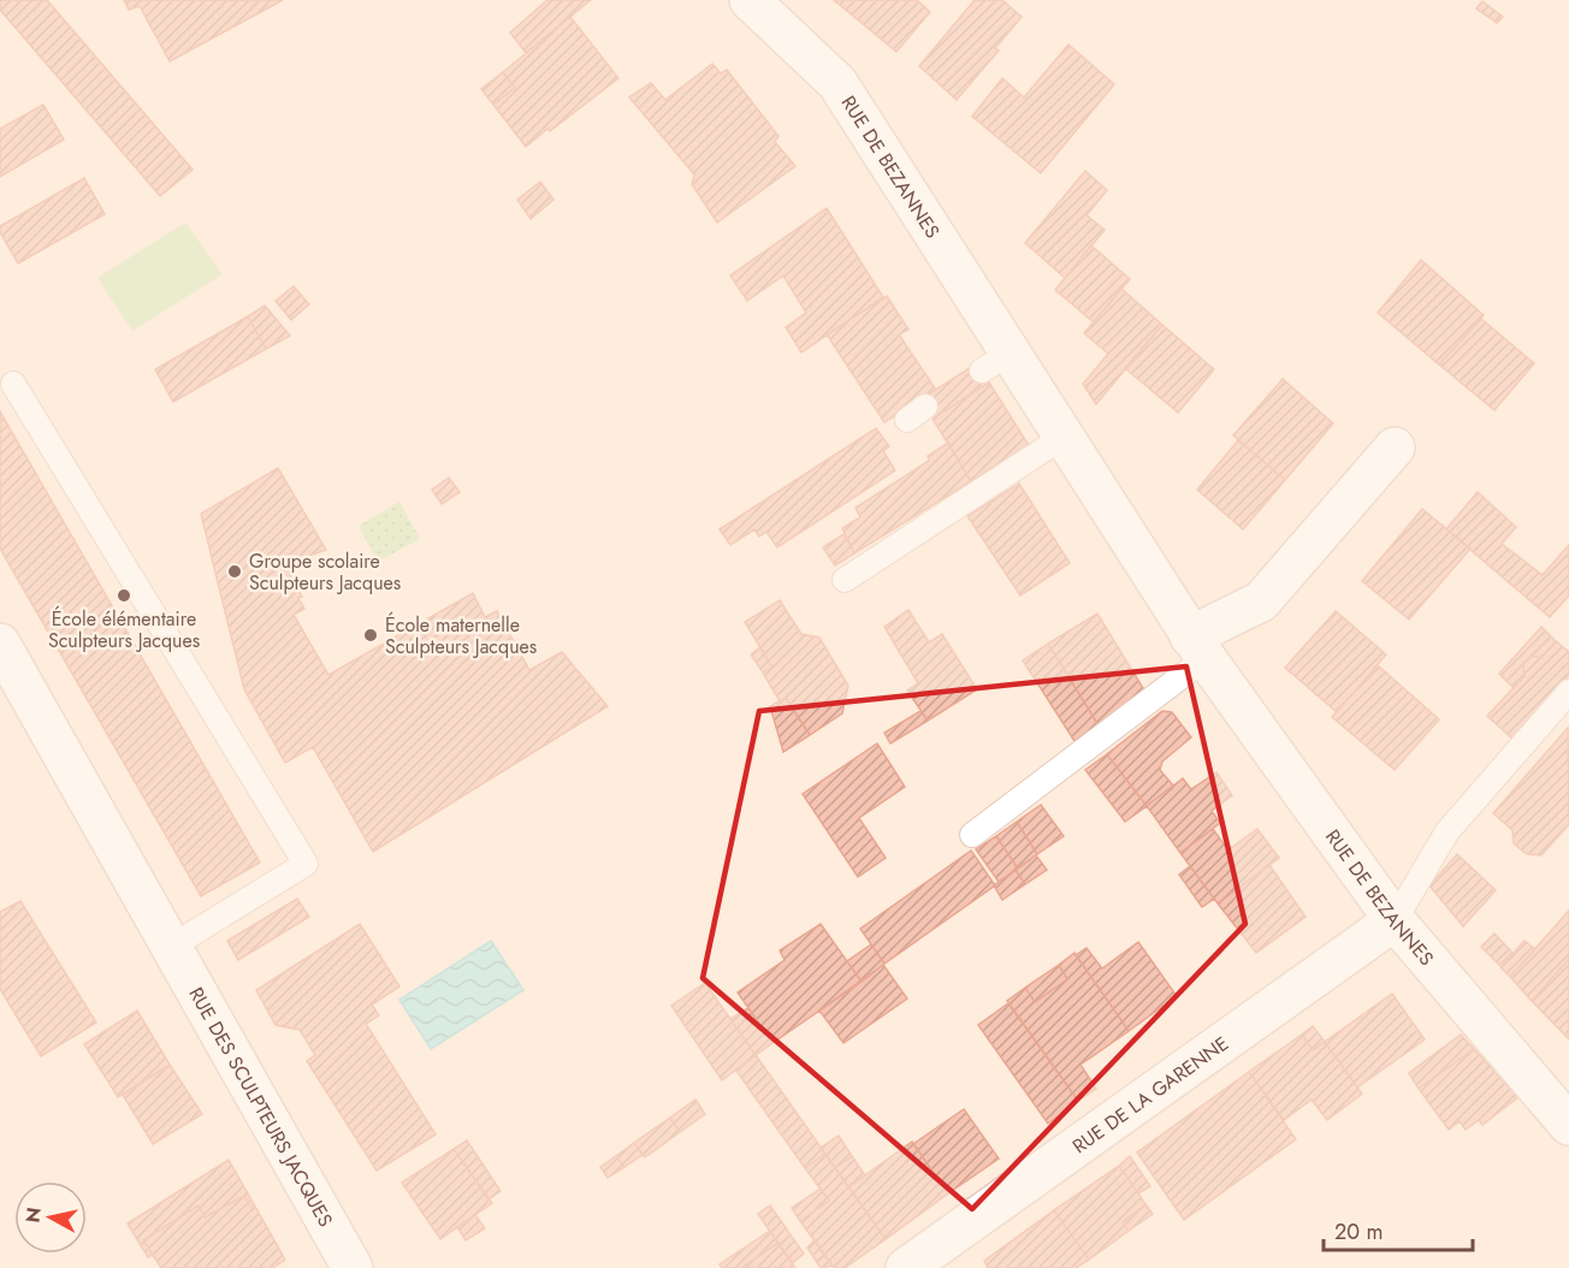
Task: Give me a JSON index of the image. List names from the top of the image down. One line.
{"streets":{"street":["RUE DE BEZANNES","RUE DE LA GARENNE","RUE DES SCULPTEURS JACQUES"]},"crossings":[["RUE DE BEZANNES","RUE DE LA GARENNE"]],"places":["Groupe scolaire Sculpteurs Jacques","École élémentaire Sculpteurs Jacques","École maternelle Sculpteurs Jacques"],"scale_bar":"20 m","north":"left"}
